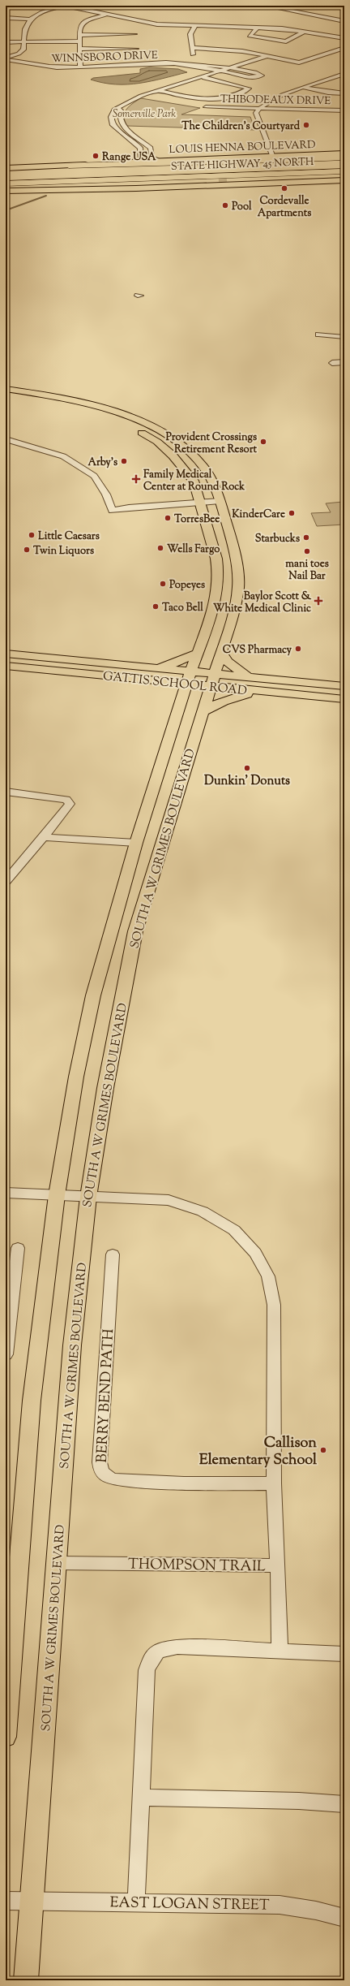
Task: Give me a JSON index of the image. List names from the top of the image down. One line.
{"streets":{"highway":["STATE HIGHWAY 45 NORTH"],"main road":["LOUIS HENNA BOULEVARD","GATTIS SCHOOL ROAD","SOUTH A W GRIMES BOULEVARD"],"street":["WINNSBORO DRIVE","THIBODEAUX DRIVE","BERRY BEND PATH","THOMPSON TRAIL","EAST LOGAN STREET"]},"crossings":[["GATTIS SCHOOL ROAD","SOUTH A W GRIMES BOULEVARD"],["SOUTH A W GRIMES BOULEVARD","THOMPSON TRAIL"],["SOUTH A W GRIMES BOULEVARD","EAST LOGAN STREET"],["BERRY BEND PATH","THOMPSON TRAIL"]],"parks":["Somerville Park"],"places":{"other":["The Children's Courtyard","Range USA","Cordevalle Apartments","Pool","Provident Crossings Retirement Resort","Arby's","KinderCare","TorresBee","Little Caesars","Starbucks","Wells Fargo","Twin Liquors","mani toes Nail Bar","Popeyes","Taco Bell","CVS Pharmacy","Dunkin' Donuts","Callison Elementary School"],"health":["Family Medical Center at Round Rock","Baylor Scott & White Medical Clinic"]}}
